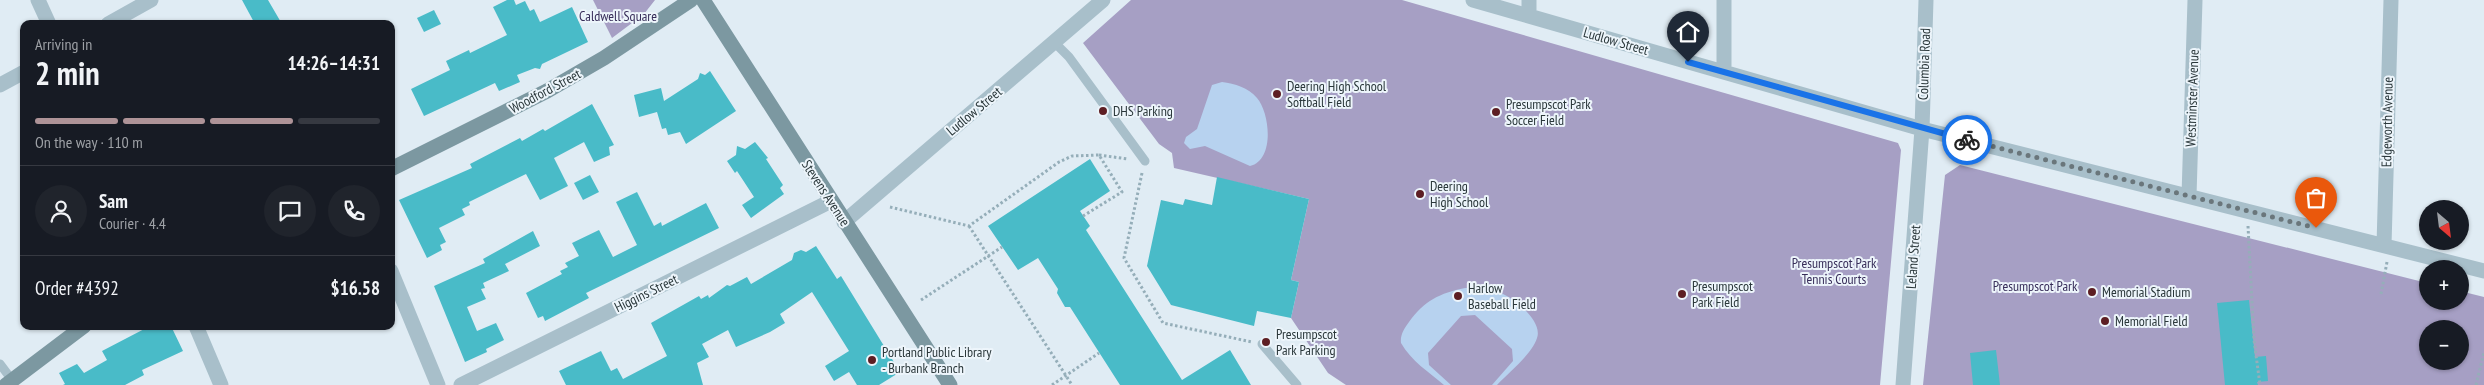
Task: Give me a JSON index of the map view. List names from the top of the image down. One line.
{"streets":{"main road":["Woodford Street","Stevens Avenue"],"street":["Ludlow Street","Columbia Road","Westminster Avenue","Edgeworth Avenue","Leland Street","Higgins Street"]},"crossings":[["Ludlow Street","Columbia Road"],["Ludlow Street","Westminster Avenue"],["Ludlow Street","Edgeworth Avenue"],["Ludlow Street","Stevens Avenue"],["Ludlow Street","Leland Street"],["Columbia Road","Leland Street"],["Stevens Avenue","Higgins Street"]],"parks":["Caldwell Square","Presumpscot Park Tennis Courts","Presumpscot Park"],"places":["Deering High School Softball Field","DHS Parking","Presumpscot Park Soccer Field","Deering High School","Memorial Stadium","Presumpscot Park Field","Harlow Baseball Field","Memorial Field","Presumpscot Park Parking","Portland Public Library - Burbank Branch"],"north":"bottom right","page":{"heading":["2 min","Arriving in","14:26–14:31"],"panel":["Sam","Courier · 4.4","Order #4392","$16.58"],"bar":"On the way · 110 m","map_buttons":["+","−"]}}
